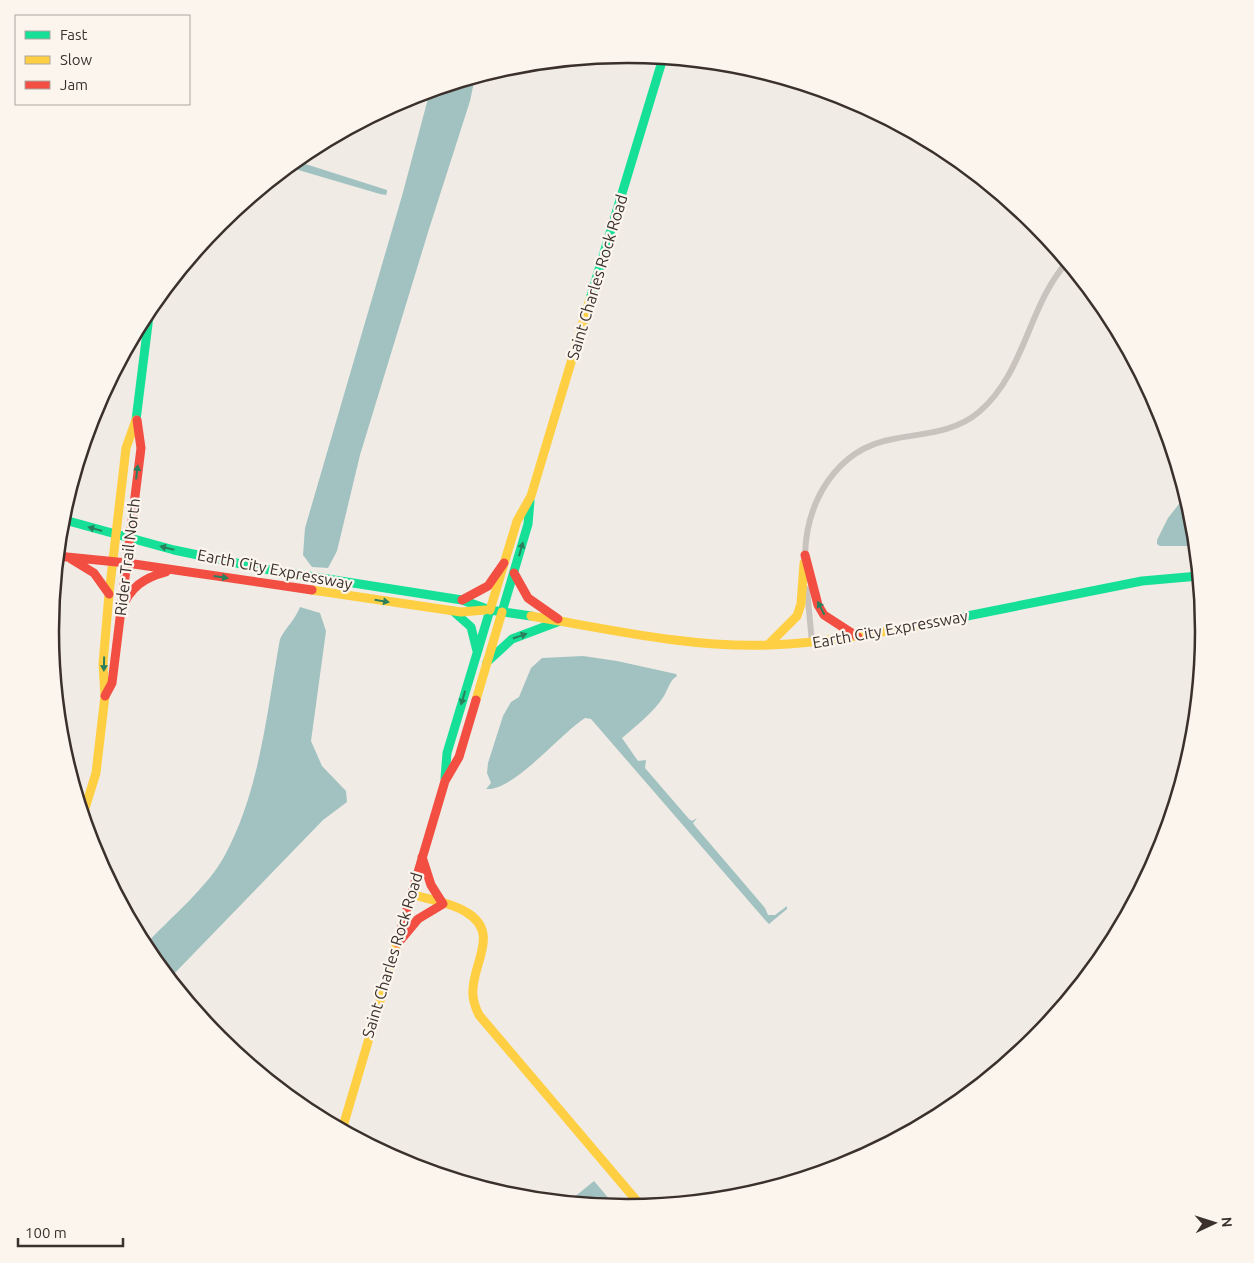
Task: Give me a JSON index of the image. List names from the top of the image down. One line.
{"streets":{"main road":["Saint Charles Rock Road","Rider Trail North","Earth City Expressway"]},"crossings":[["Saint Charles Rock Road","Earth City Expressway"],["Rider Trail North","Earth City Expressway"]],"legend":["Fast","Slow","Jam"],"scale_bar":"100 m","north":"right"}
